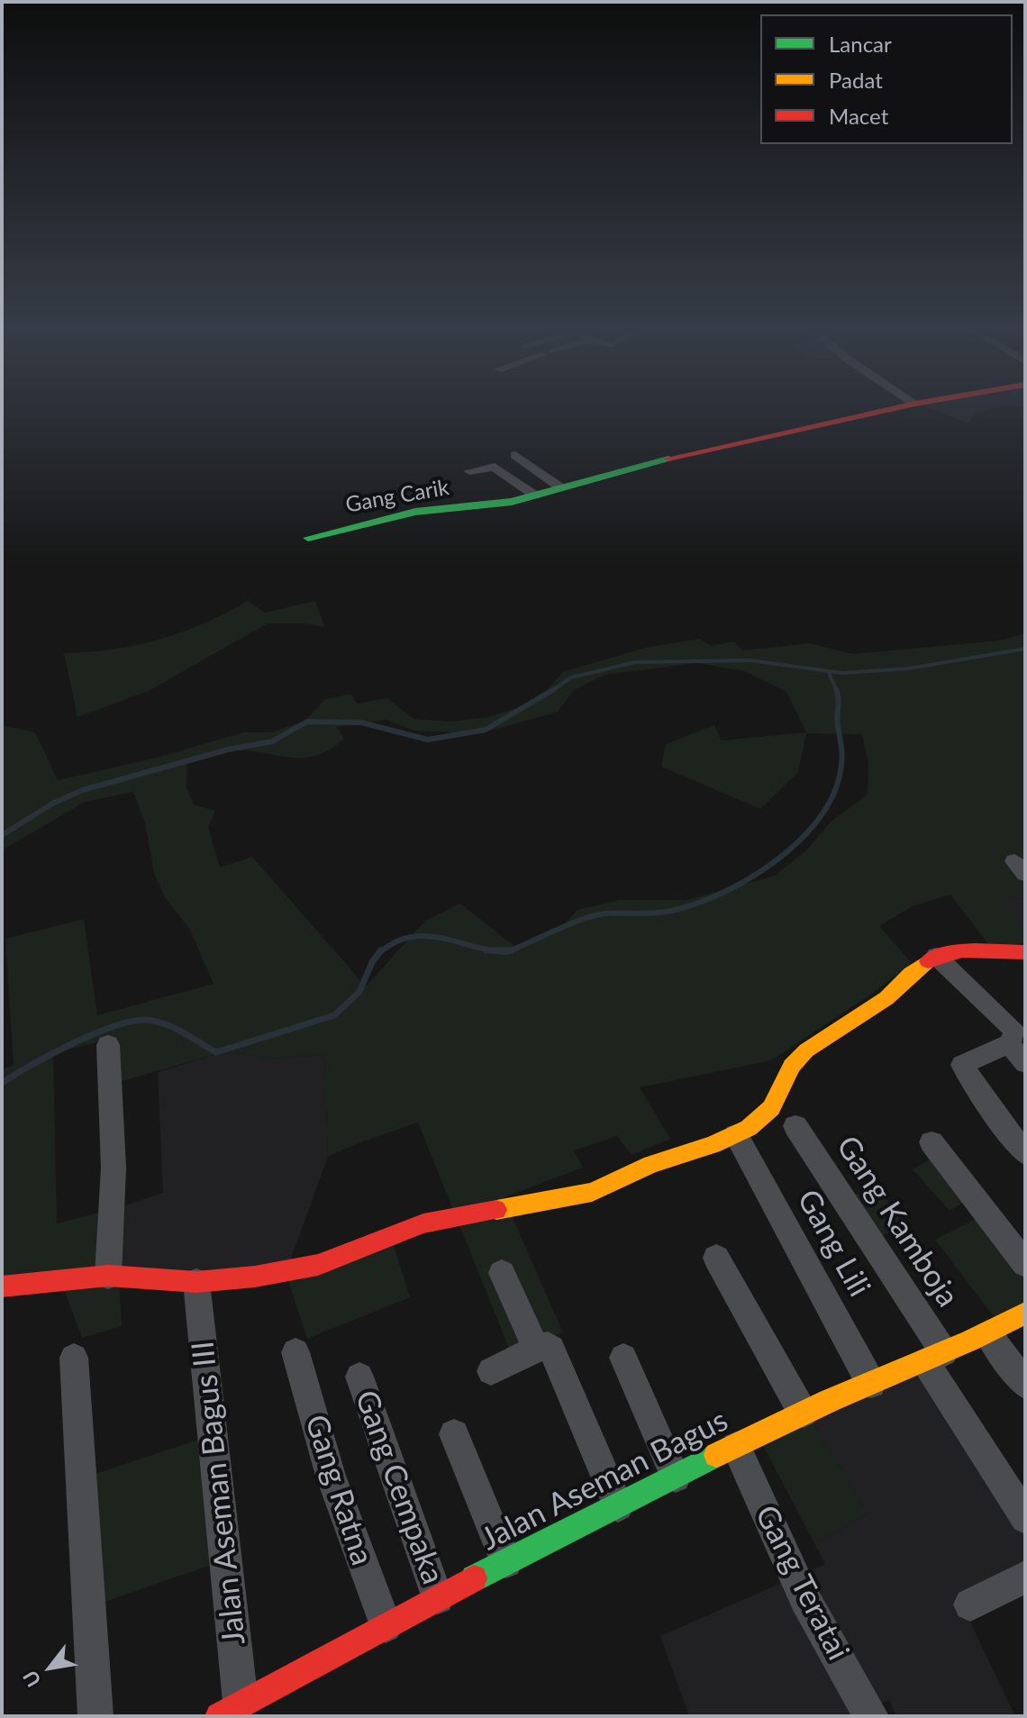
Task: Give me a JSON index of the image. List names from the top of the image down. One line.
{"streets":{"street":["Gang Carik","Gang Kamboja","Gang Lili","Jalan Aseman Bagus","Gang Cempaka","Gang Ratna","Jalan Aseman Bagus III","Gang Teratai"]},"crossings":[["Gang Kamboja","Jalan Aseman Bagus"],["Gang Lili","Jalan Aseman Bagus"],["Jalan Aseman Bagus","Gang Cempaka"],["Jalan Aseman Bagus","Gang Ratna"],["Jalan Aseman Bagus","Jalan Aseman Bagus III"],["Jalan Aseman Bagus","Gang Teratai"]],"legend":["Lancar","Padat","Macet"],"north":"bottom left"}
